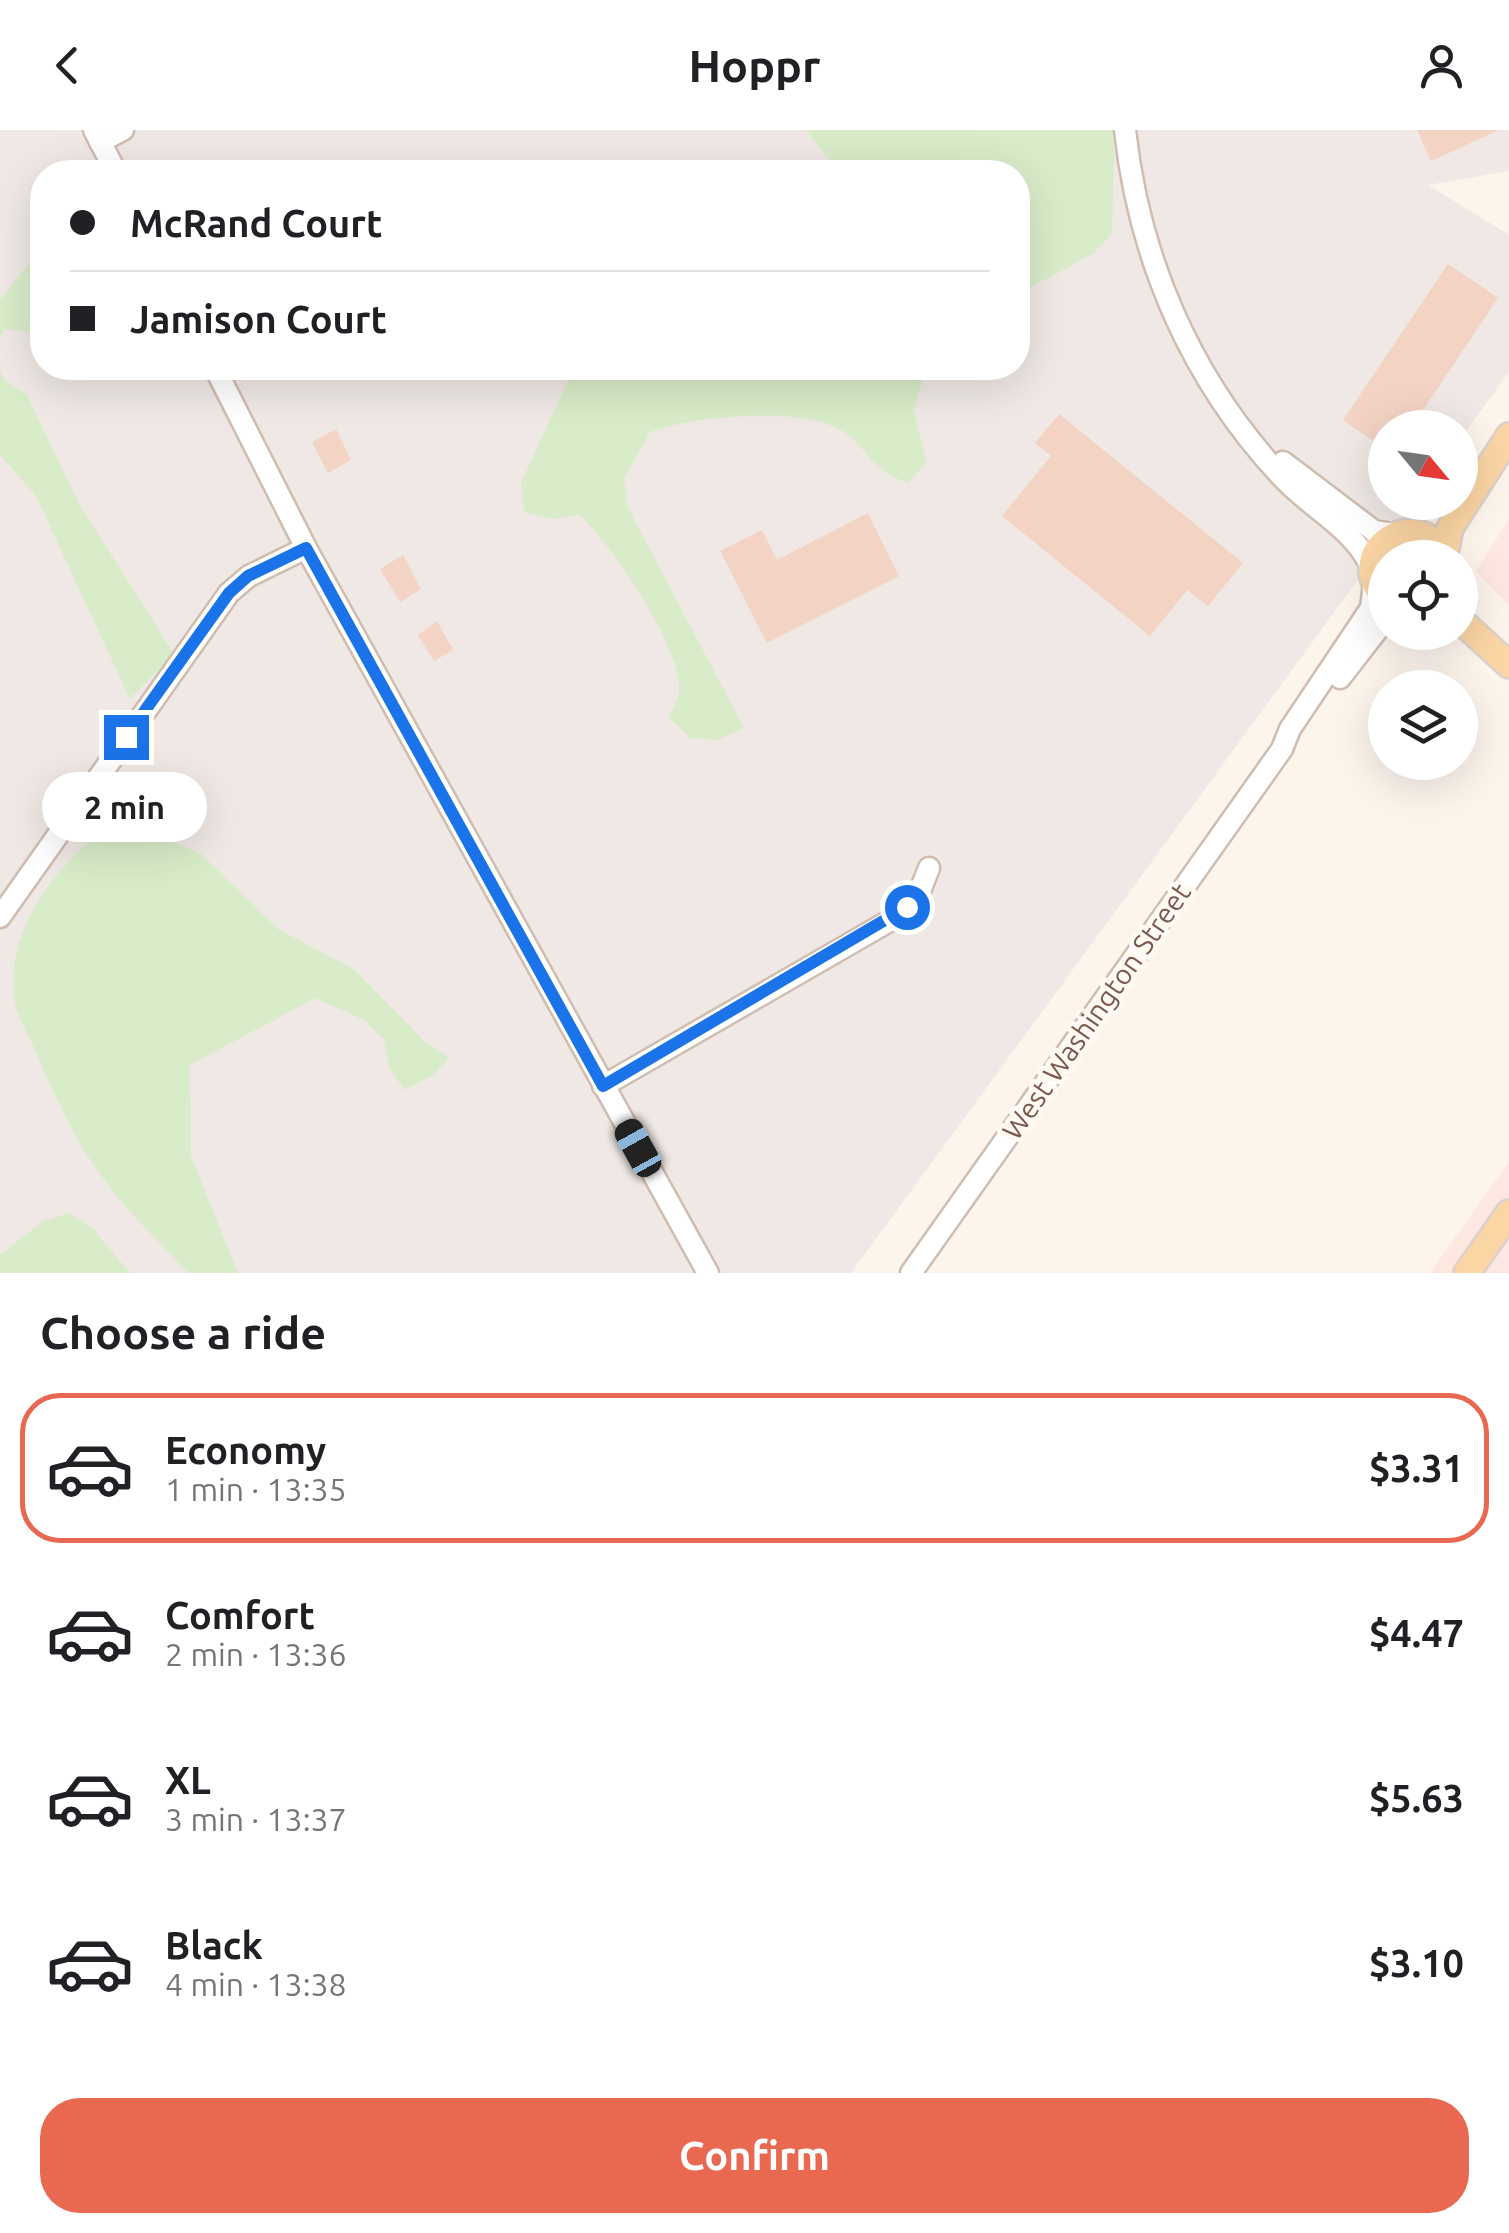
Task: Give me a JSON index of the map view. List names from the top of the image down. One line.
{"streets":{"street":["West Washington Street"]},"north":"bottom right","page":{"header":"Hoppr","banner":["McRand Court","Jamison Court"],"bubble":"2 min","heading":"Choose a ride","list":[{"name":"Economy","note":"1 min · 13:35","value":"$3.31"},{"name":"Comfort","note":"2 min · 13:36","value":"$4.47"},{"name":"XL","note":"3 min · 13:37","value":"$5.63"},{"name":"Black","note":"4 min · 13:38","value":"$3.10"}],"buttons":"Confirm"}}
